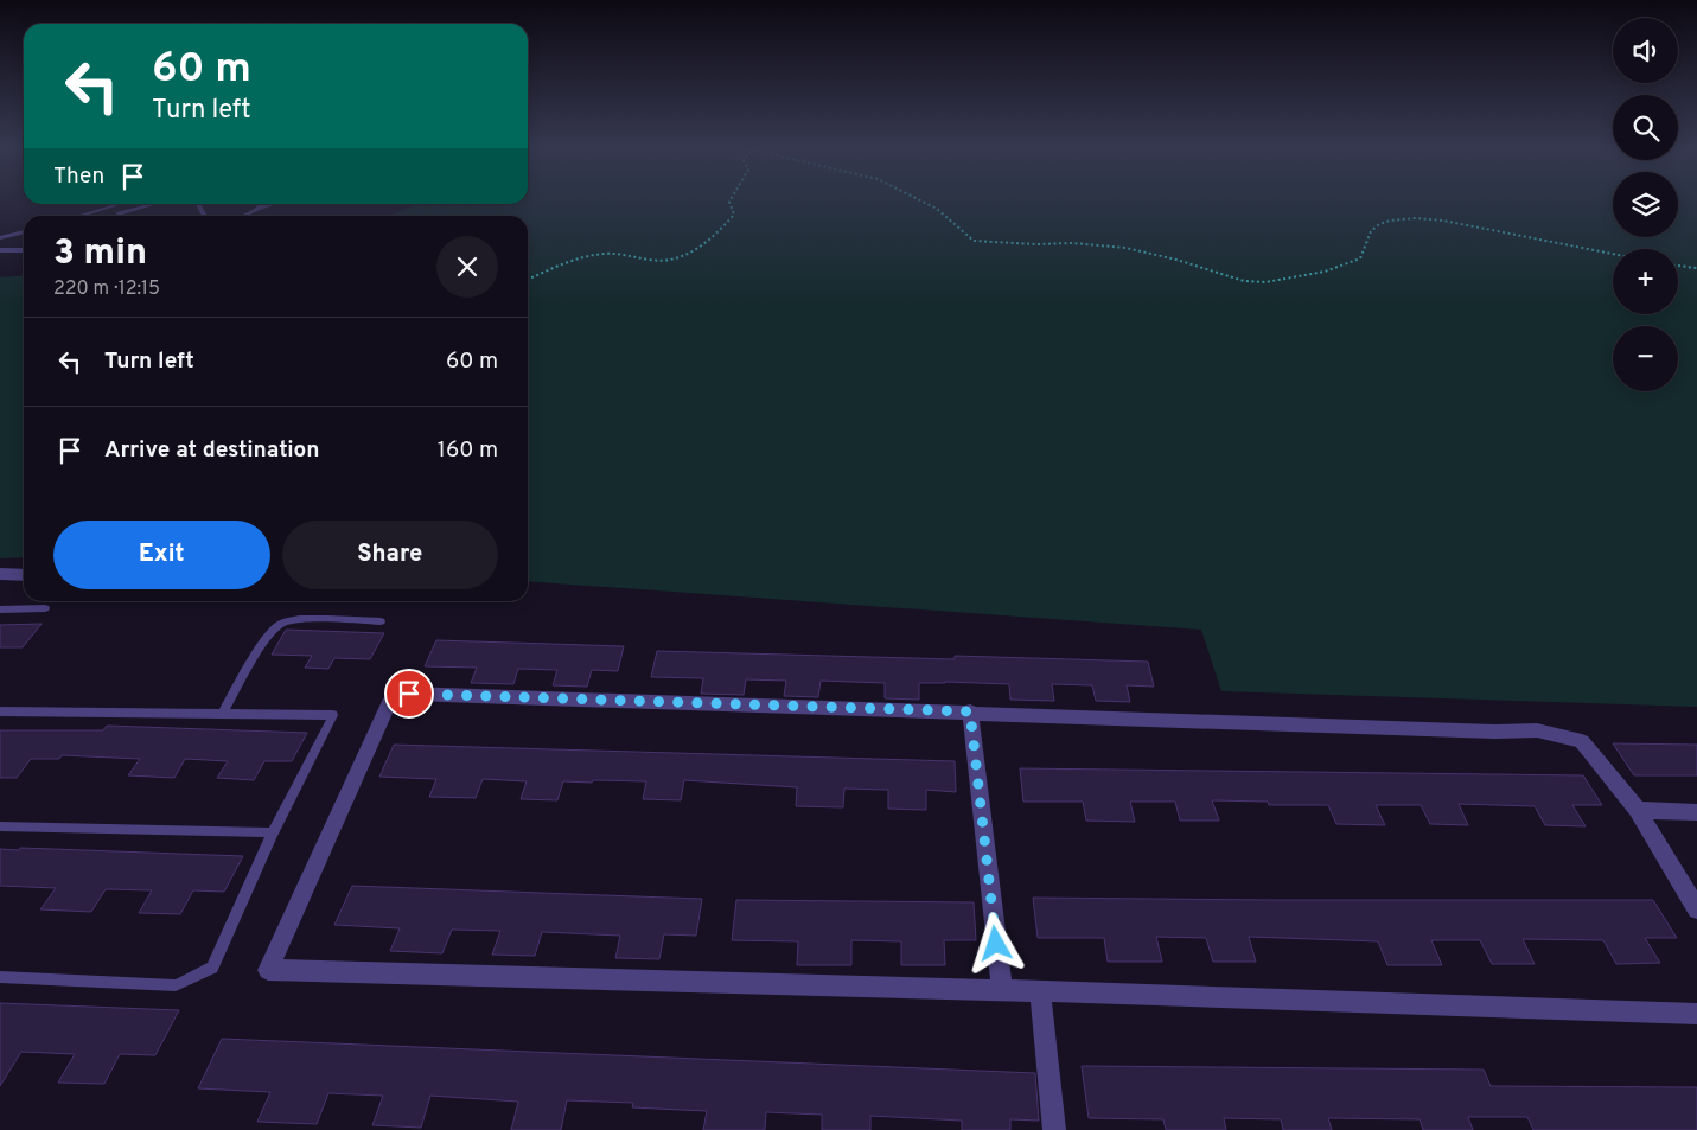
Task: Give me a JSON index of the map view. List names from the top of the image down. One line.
{"page":{"map_buttons":["+","−"],"turn":["60 m","Turn left"],"then":"Then","heading":["3 min","220 m · 12:15"],"list":[{"name":"Turn left","value":"60 m"},{"name":"Arrive at destination","value":"160 m"}],"buttons":["Exit","Share"]}}
